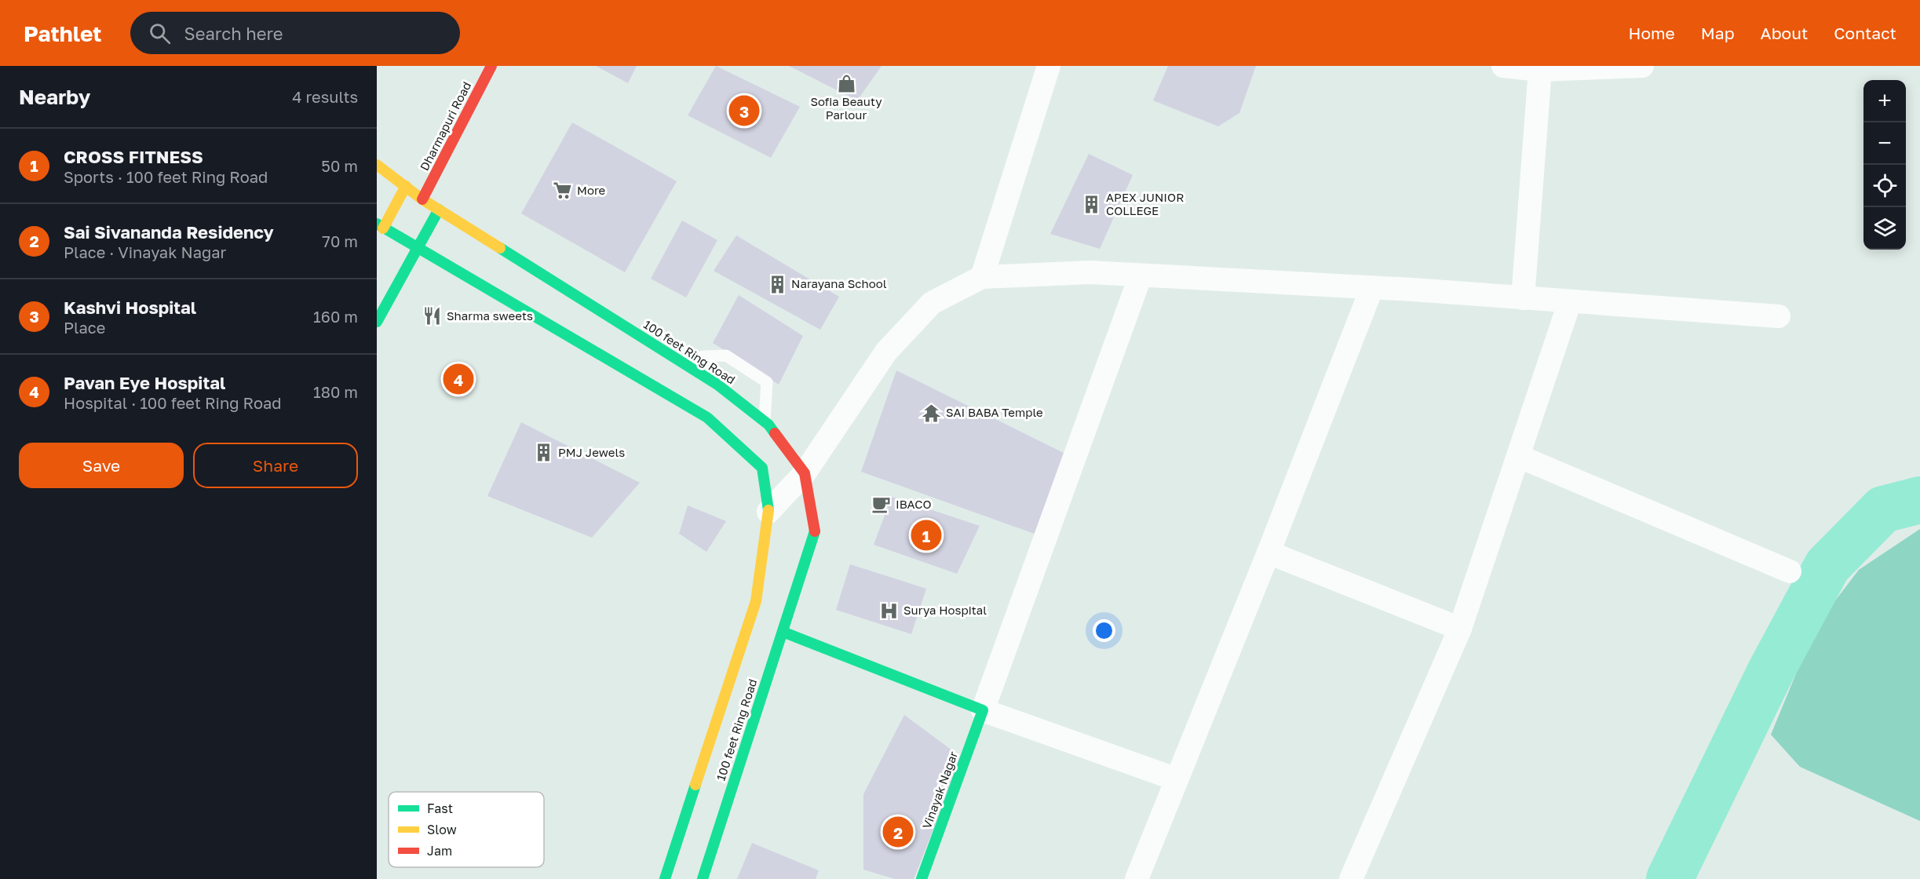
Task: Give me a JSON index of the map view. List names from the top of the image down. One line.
{"streets":{"main road":["Dharmapuri Road","100 feet Ring Road","Vinayak Nagar"]},"crossings":[["Dharmapuri Road","100 feet Ring Road"]],"places":{"shop":["Sofia Beauty Parlour"],"supermarket":["More"],"building":["APEX JUNIOR COLLEGE","Narayana School","PMJ Jewels"],"restaurant":["Sharma sweets"],"temple":["SAI BABA Temple"],"cafe":["IBACO"],"hospital":["Surya Hospital"]},"legend":["Fast","Slow","Jam"],"page":{"header":"Pathlet","search":"Search here","nav":["Home","Map","About","Contact"],"heading":["Nearby","4 results"],"map_buttons":["+","−"],"pins":["3","4","1","2"],"list":[{"mark":"1","name":"CROSS FITNESS","note":"Sports · 100 feet Ring Road","value":"50 m"},{"mark":"2","name":"Sai Sivananda Residency","note":"Place · Vinayak Nagar","value":"70 m"},{"mark":"3","name":"Kashvi Hospital","note":"Place","value":"160 m"},{"mark":"4","name":"Pavan Eye Hospital","note":"Hospital · 100 feet Ring Road","value":"180 m"}],"buttons":["Save","Share"]}}
